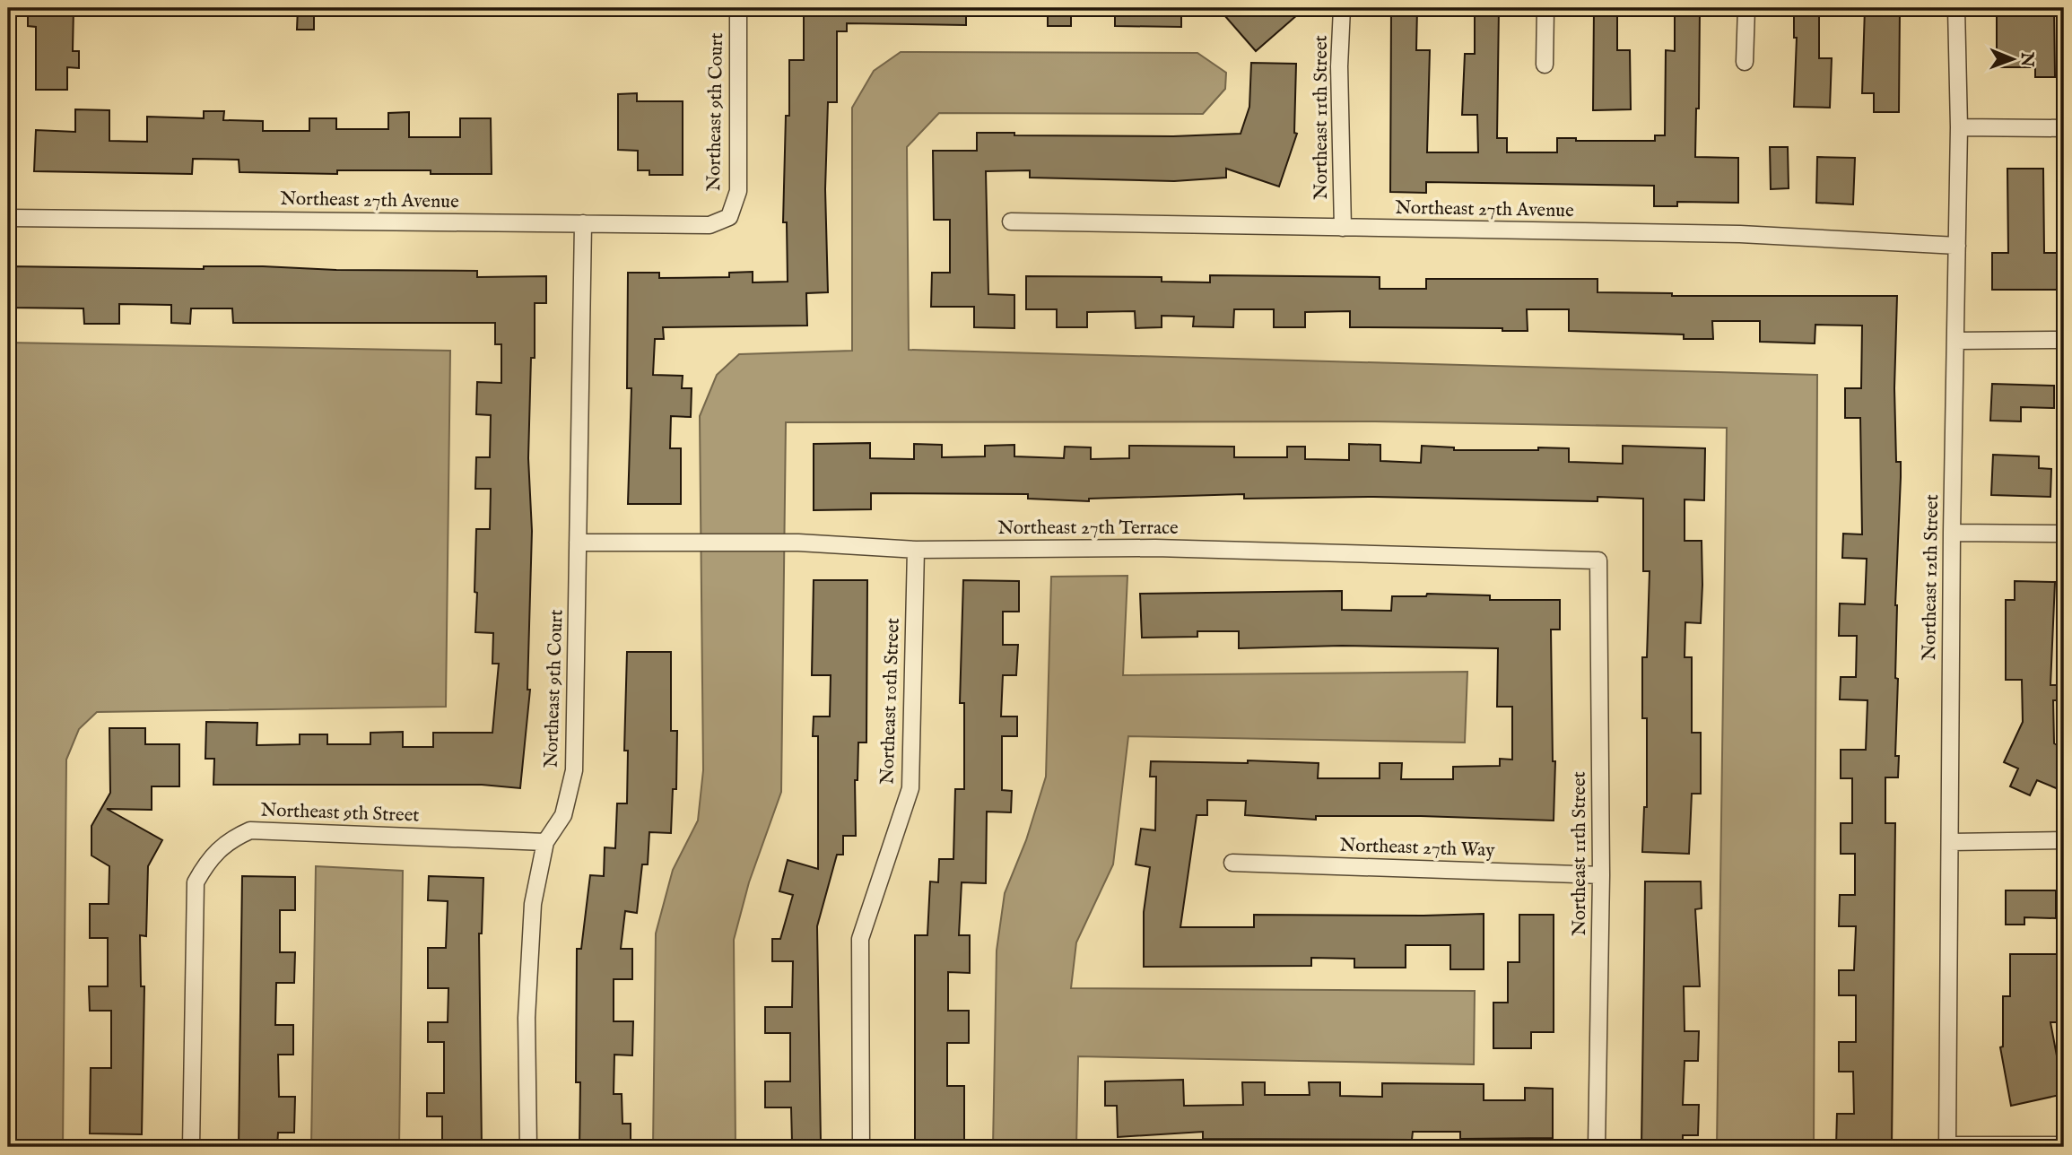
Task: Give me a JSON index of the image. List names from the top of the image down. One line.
{"streets":{"street":["Northeast 9th Court","Northeast 11th Street","Northeast 27th Avenue","Northeast 27th Terrace","Northeast 12th Street","Northeast 10th Street","Northeast 9th Street","Northeast 27th Way"]},"crossings":[["Northeast 9th Court","Northeast 27th Avenue"],["Northeast 9th Court","Northeast 27th Terrace"],["Northeast 9th Court","Northeast 9th Street"],["Northeast 11th Street","Northeast 27th Avenue"],["Northeast 11th Street","Northeast 27th Terrace"],["Northeast 11th Street","Northeast 27th Way"],["Northeast 27th Avenue","Northeast 12th Street"],["Northeast 27th Terrace","Northeast 10th Street"]],"north":"right"}
